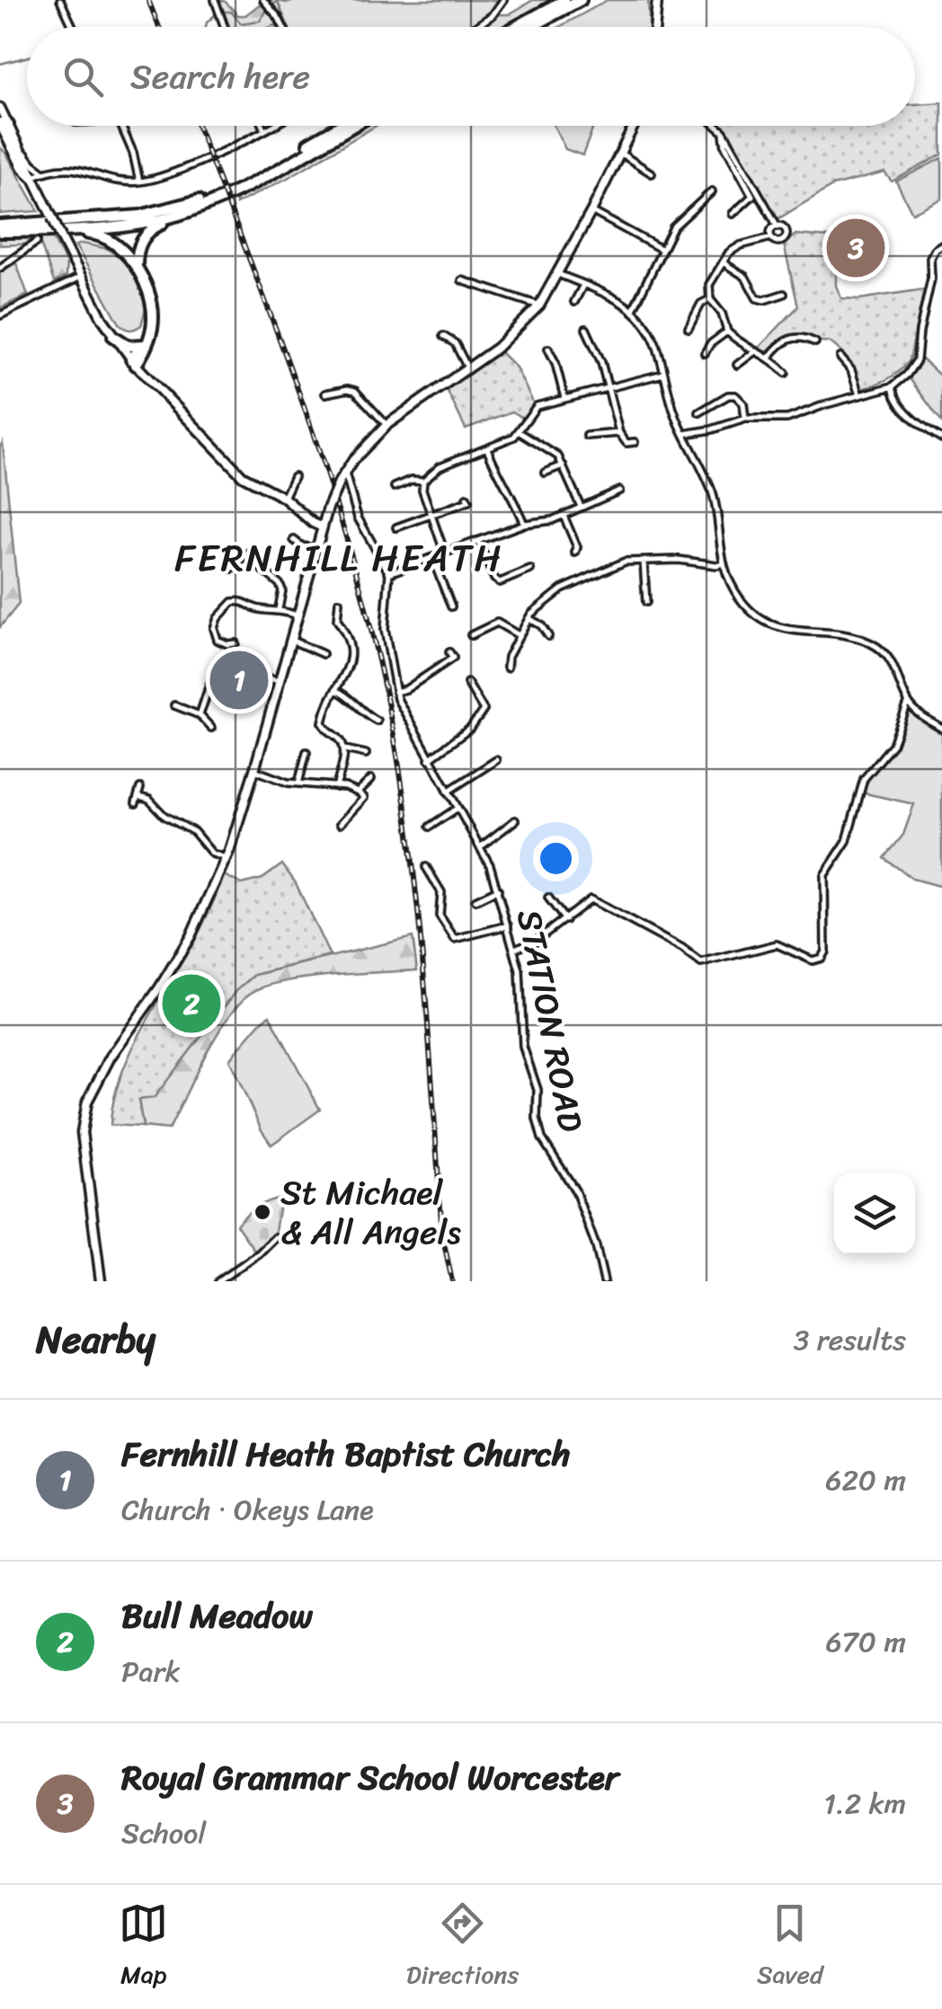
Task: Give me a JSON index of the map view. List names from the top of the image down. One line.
{"streets":{"street":["STATION ROAD"]},"districts":["FERNHILL HEATH"],"places":["St Michael & All Angels"],"page":{"search":"Search here","pins":["3","1","2"],"heading":["Nearby","3 results"],"list":[{"mark":"1","name":"Fernhill Heath Baptist Church","note":"Church · Okeys Lane","value":"620 m"},{"mark":"2","name":"Bull Meadow","note":"Park","value":"670 m"},{"mark":"3","name":"Royal Grammar School Worcester","note":"School","value":"1.2 km"}],"nav":["Map","Directions","Saved"]}}
